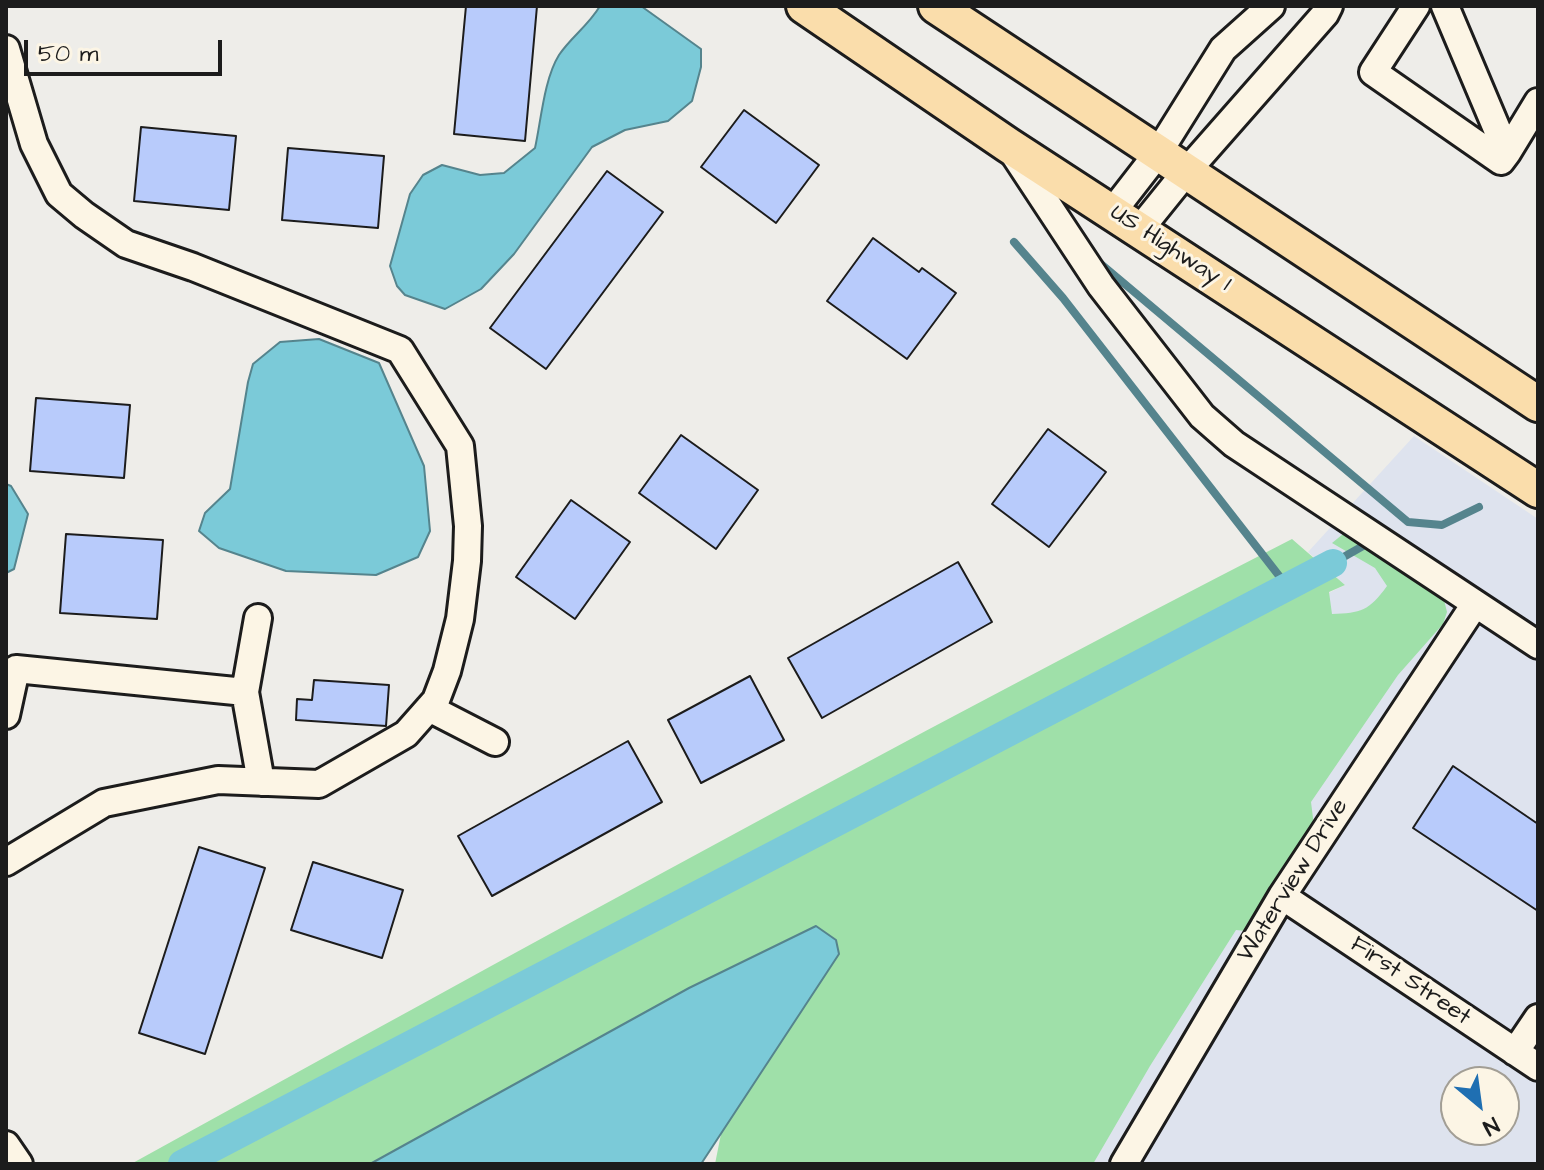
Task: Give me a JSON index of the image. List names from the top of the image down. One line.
{"streets":{"main road":["US Highway 1"],"street":["Waterview Drive","First Street"]},"crossings":[["Waterview Drive","First Street"]],"scale_bar":"50 m","north":"bottom right"}
